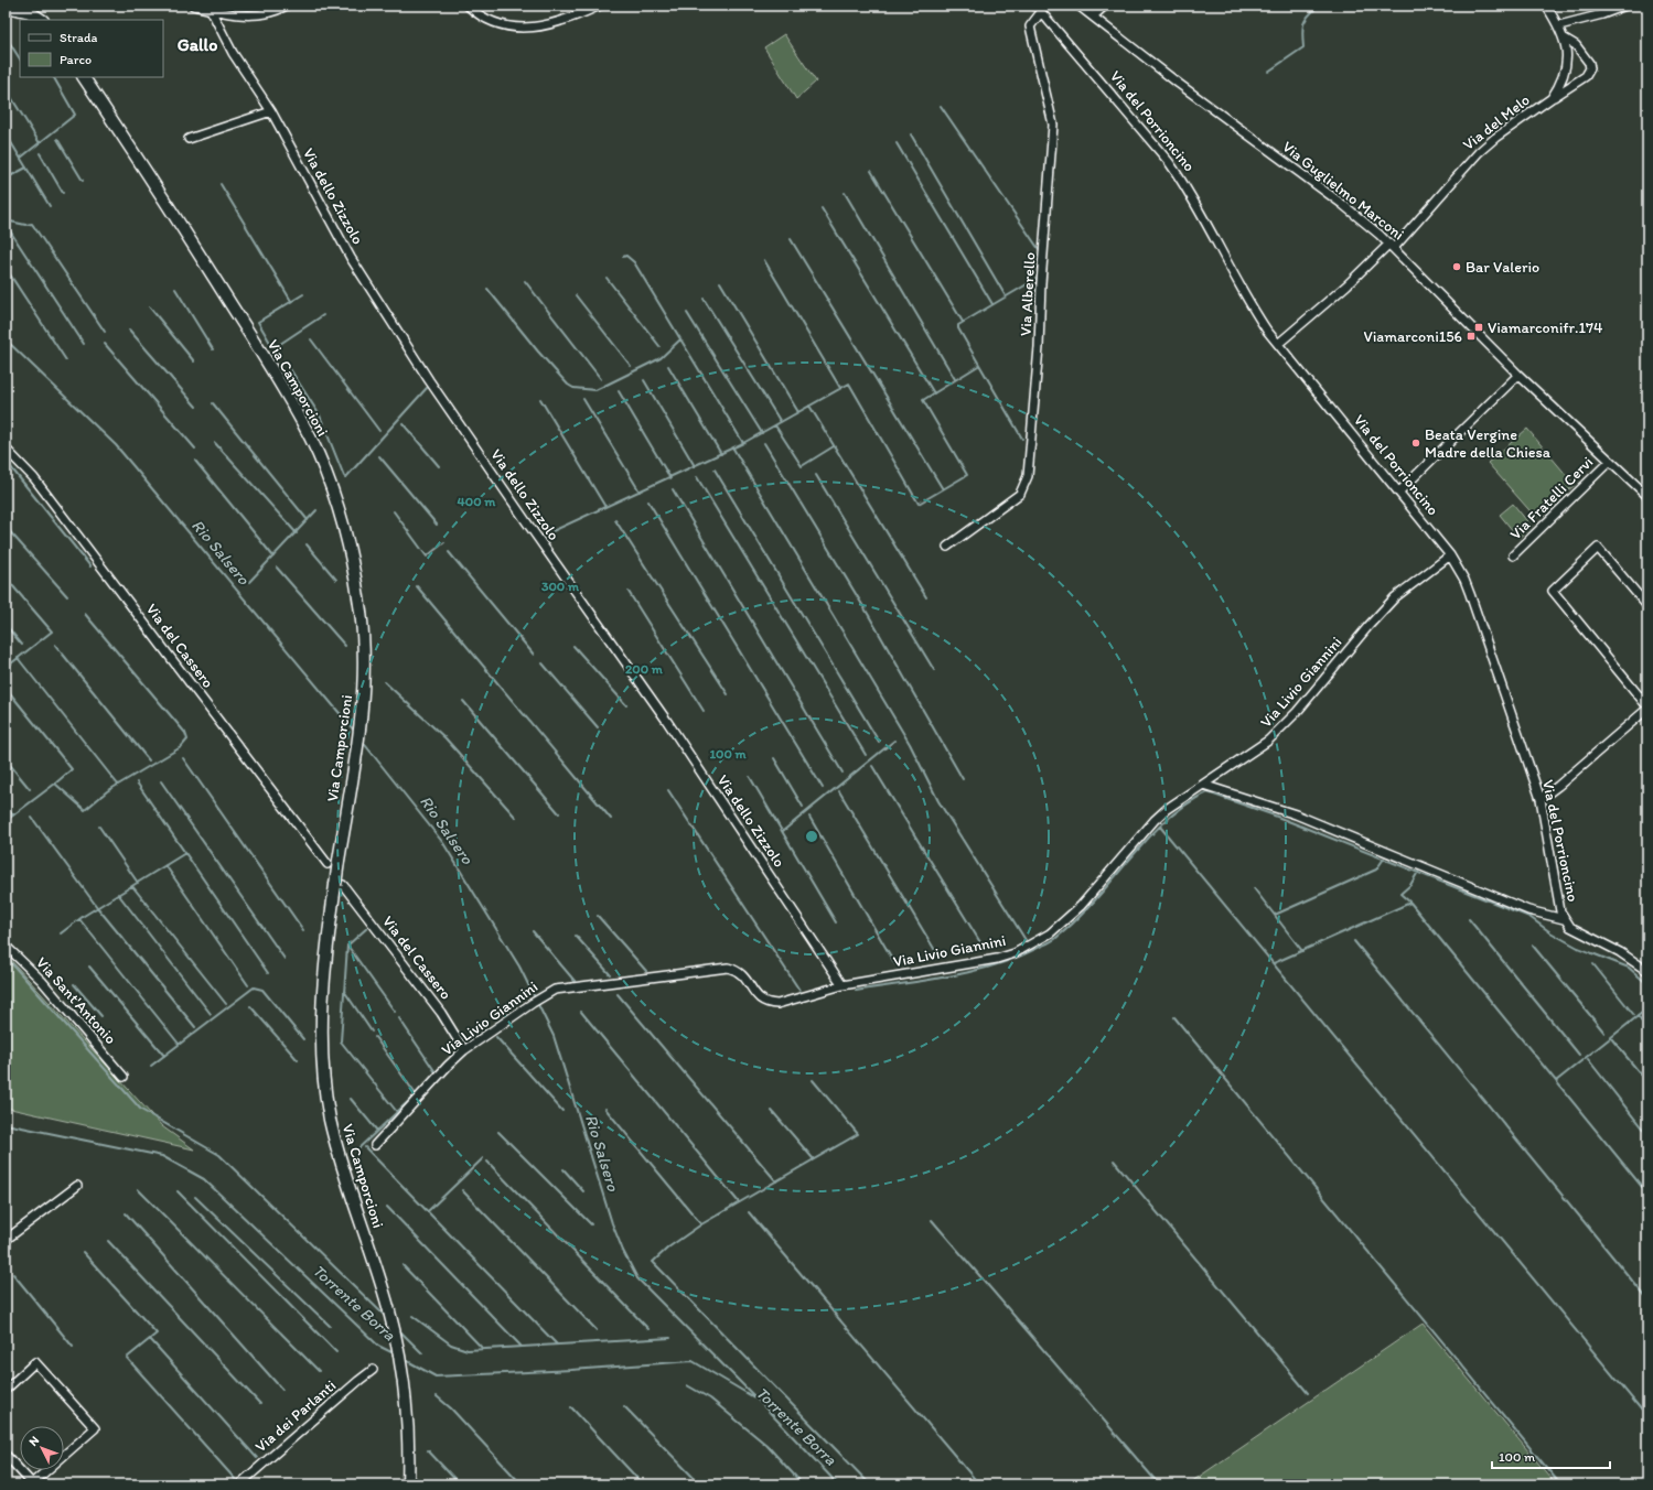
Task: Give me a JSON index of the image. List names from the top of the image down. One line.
{"streets":{"main road":["Via Camporcioni"],"street":["Via del Porrioncino","Via del Melo","Via Guglielmo Marconi","Via dello Zizzolo","Via Alberello","Via Fratelli Cervi","Via del Cassero","Via Livio Giannini","Via Sant'Antonio","Via dei Parlanti"]},"crossings":[["Via del Porrioncino","Via del Melo"],["Via del Porrioncino","Via Alberello"],["Via del Porrioncino","Via Livio Giannini"],["Via del Melo","Via Guglielmo Marconi"],["Via Guglielmo Marconi","Via Fratelli Cervi"],["Via dello Zizzolo","Via Livio Giannini"],["Via Camporcioni","Via del Cassero"],["Via del Cassero","Via Livio Giannini"]],"districts":["Gallo"],"water":["Rio Salsero","Torrente Borra"],"places":{"other":["Bar Valerio","Beata Vergine Madre della Chiesa"],"transit":["Viamarconifr.174","Viamarconi156"]},"legend":["Strada","Parco"],"scale_bar":"100 m","north":"top left","rings":["400 m","300 m","200 m","100 m"]}
